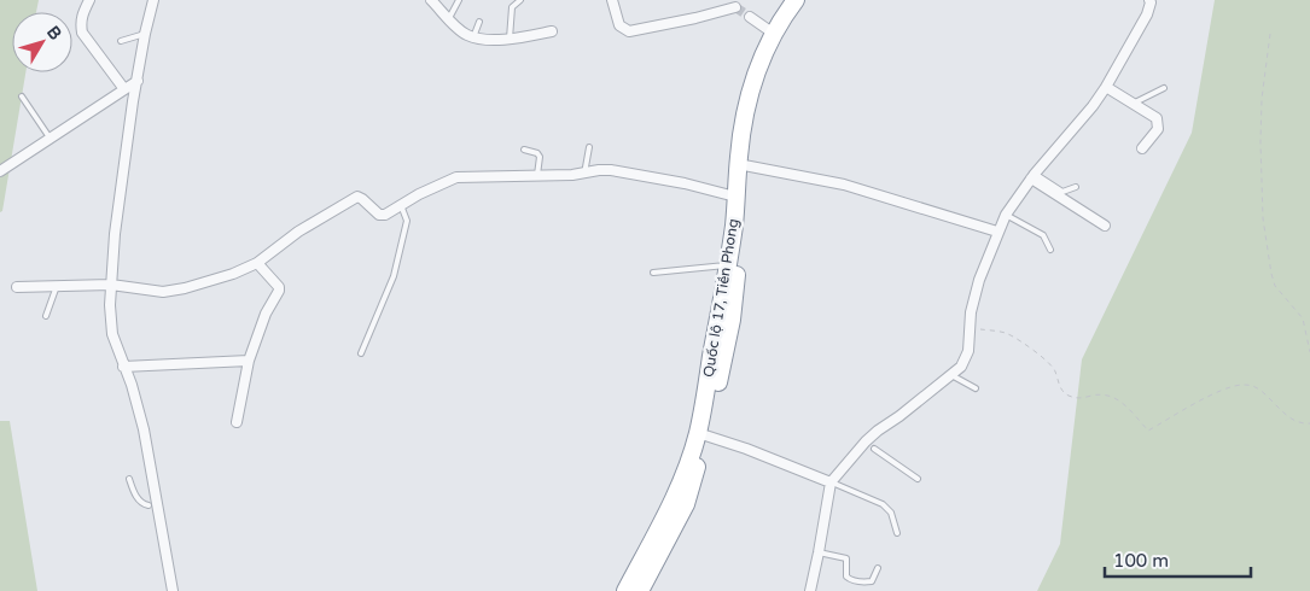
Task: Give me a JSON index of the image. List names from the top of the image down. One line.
{"streets":{"highway":["Quốc lộ 17, Tiền Phong"]},"scale_bar":"100 m","north":"top right"}
